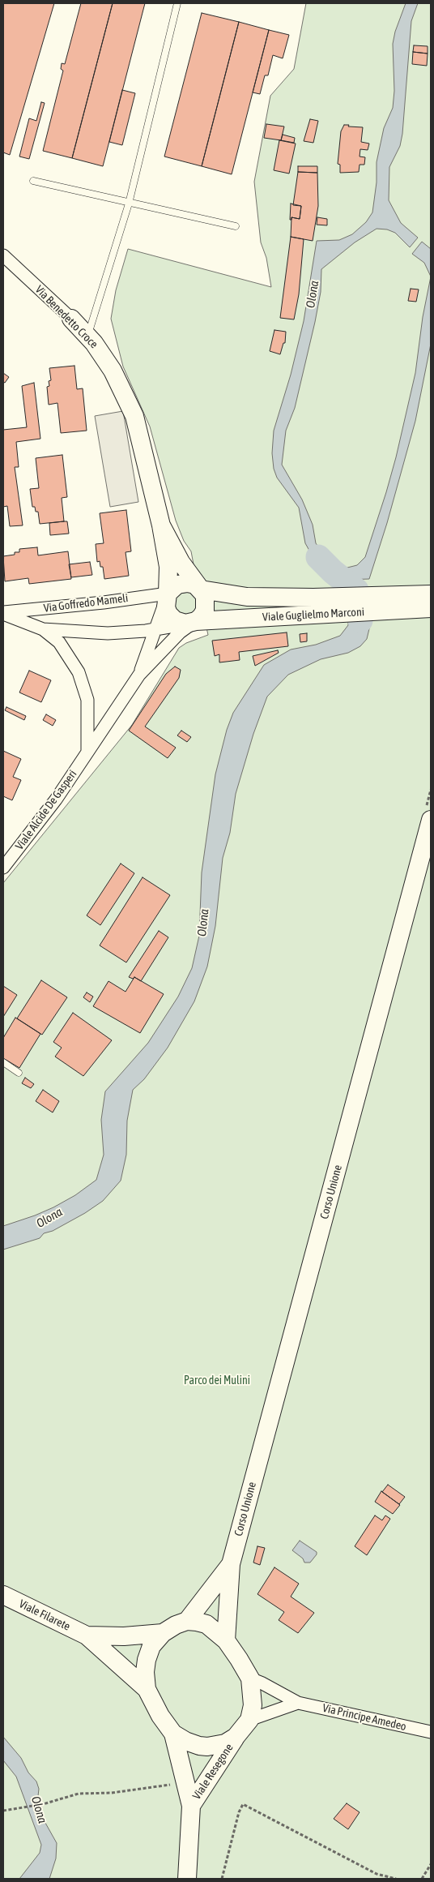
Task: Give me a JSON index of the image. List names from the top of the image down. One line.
{"streets":{"street":["Via Benedetto Croce","Via Goffredo Mameli","Viale Guglielmo Marconi","Viale Alcide De Gasperi","Corso Unione","Viale Filarete","Via Principe Amedeo","Viale Resegone"]},"crossings":[["Via Benedetto Croce","Via Goffredo Mameli"],["Via Benedetto Croce","Viale Guglielmo Marconi"],["Via Goffredo Mameli","Viale Guglielmo Marconi"],["Via Goffredo Mameli","Viale Alcide De Gasperi"],["Corso Unione","Viale Filarete"],["Corso Unione","Via Principe Amedeo"],["Corso Unione","Viale Resegone"],["Viale Filarete","Via Principe Amedeo"],["Viale Filarete","Viale Resegone"],["Via Principe Amedeo","Viale Resegone"]],"water":["Olona"],"parks":["Parco dei Mulini"]}
